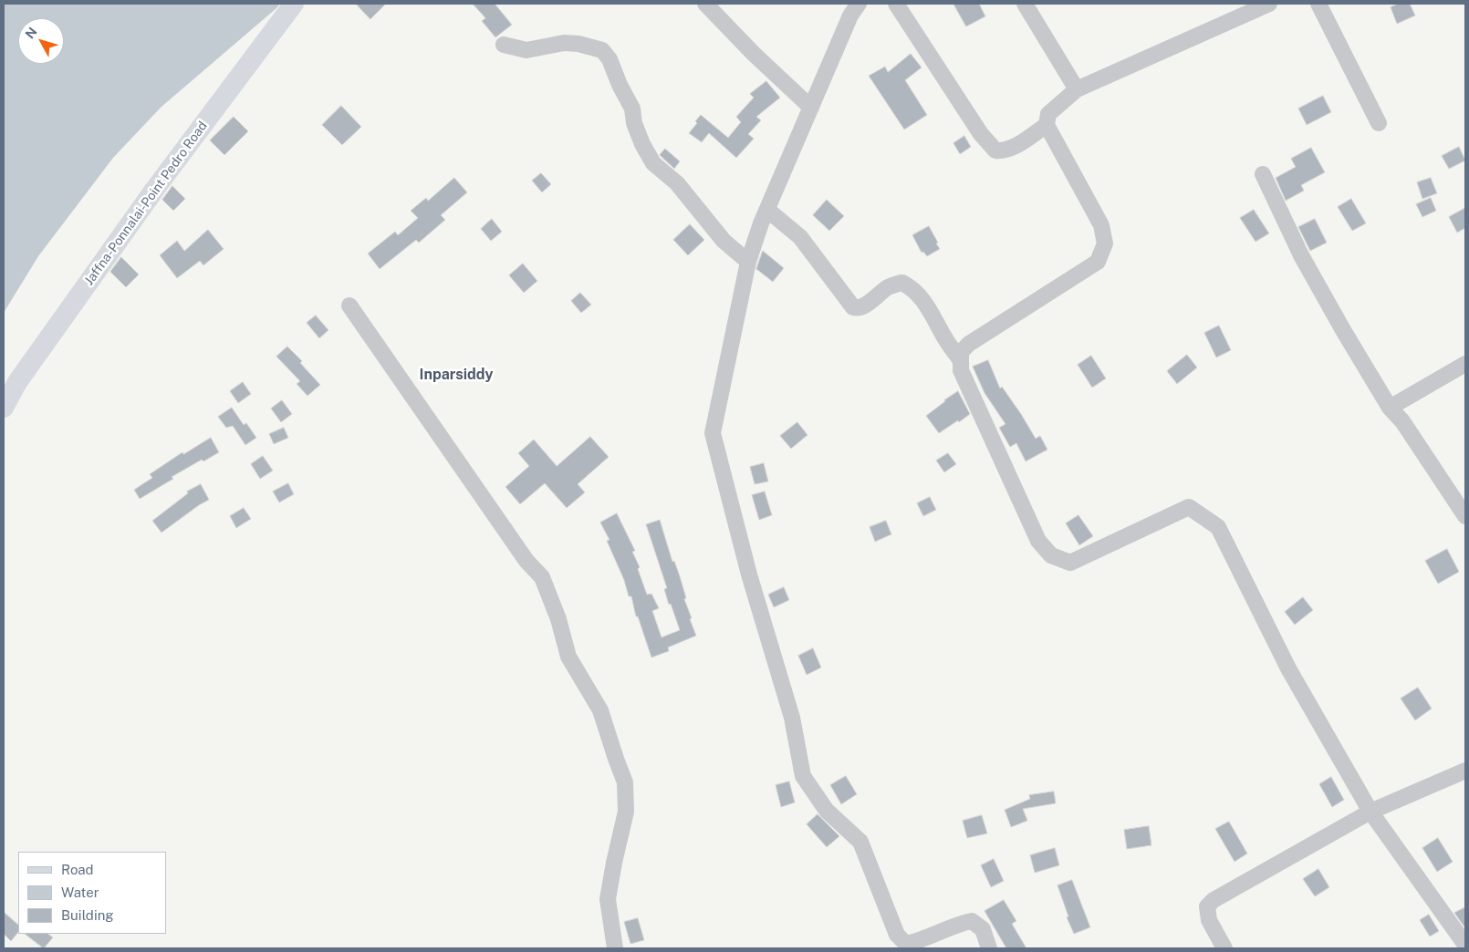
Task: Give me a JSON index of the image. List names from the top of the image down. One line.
{"streets":{"main road":["Jaffna-Ponnalai-Point Pedro Road"]},"districts":["Inparsiddy"],"legend":["Road","Water","Building"],"north":"top left"}
